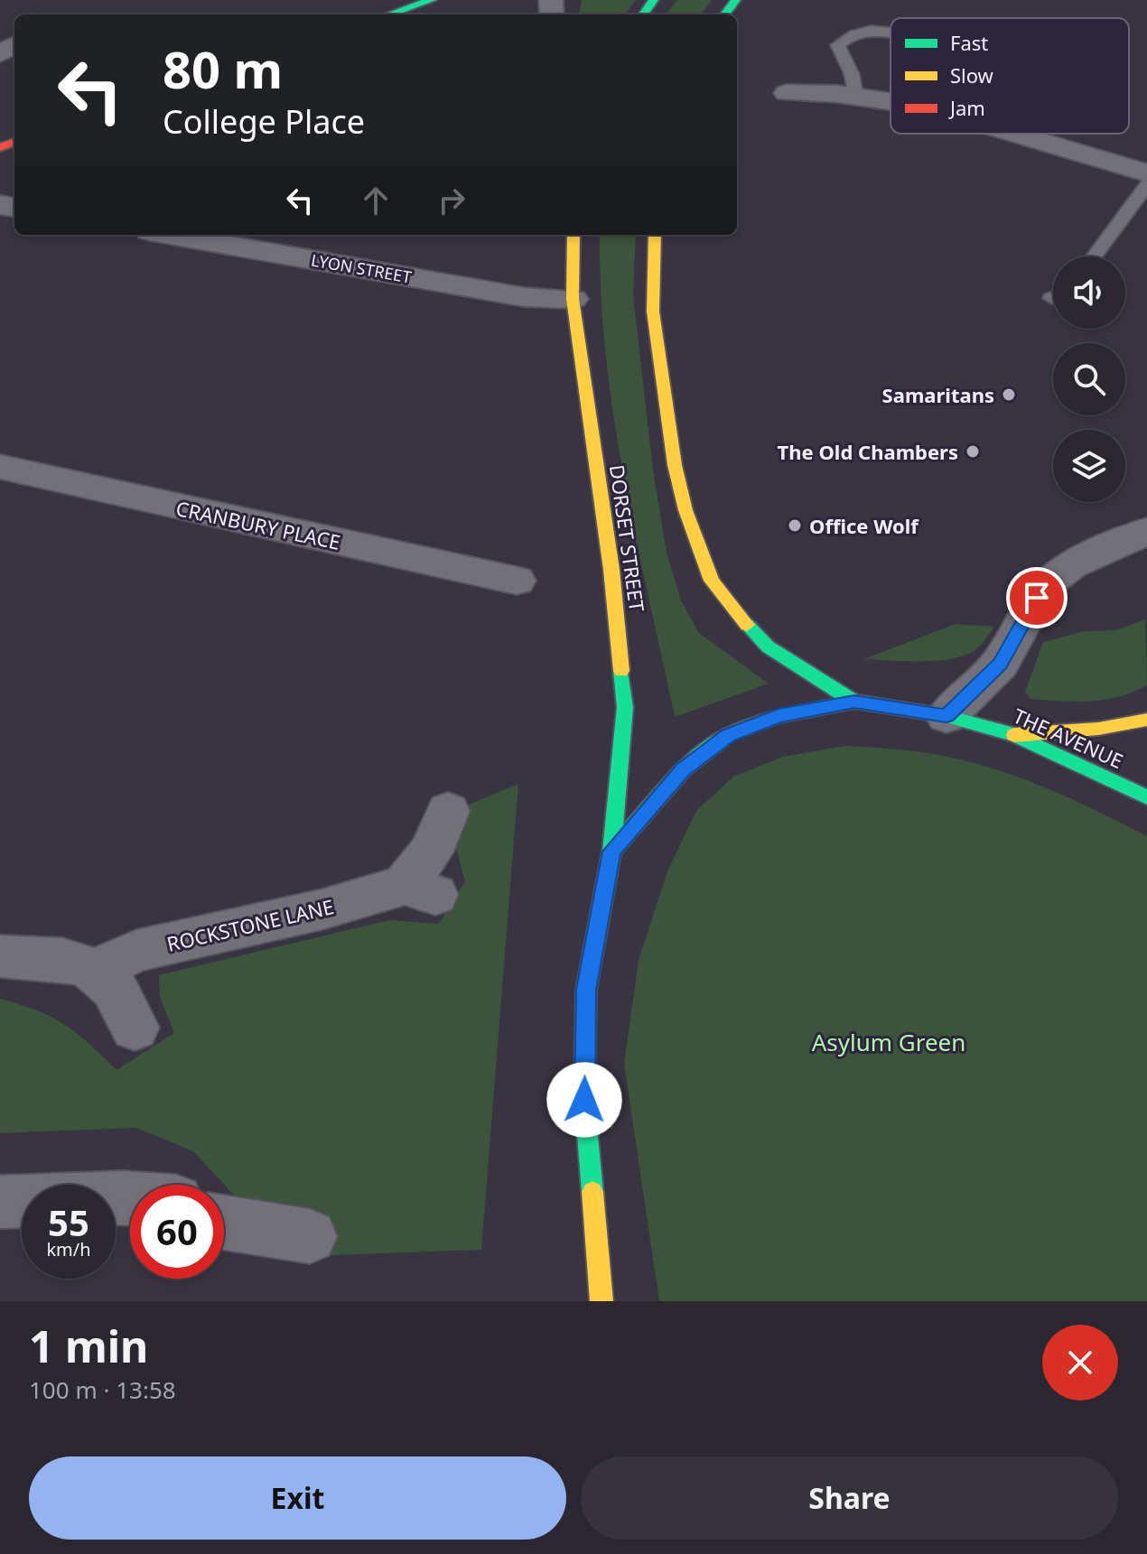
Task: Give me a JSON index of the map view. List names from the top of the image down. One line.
{"streets":{"main road":["DORSET STREET","THE AVENUE"],"street":["LYON STREET","CRANBURY PLACE","ROCKSTONE LANE"]},"crossings":[["LYON STREET","DORSET STREET"],["DORSET STREET","THE AVENUE"]],"parks":["Asylum Green"],"places":["Samaritans","The Old Chambers","Office Wolf"],"legend":["Fast","Slow","Jam"],"page":{"turn":["80 m","College Place"],"speed":"55 km/h","limit":"60","heading":["1 min","100 m · 13:58"],"buttons":["Exit","Share"]}}
